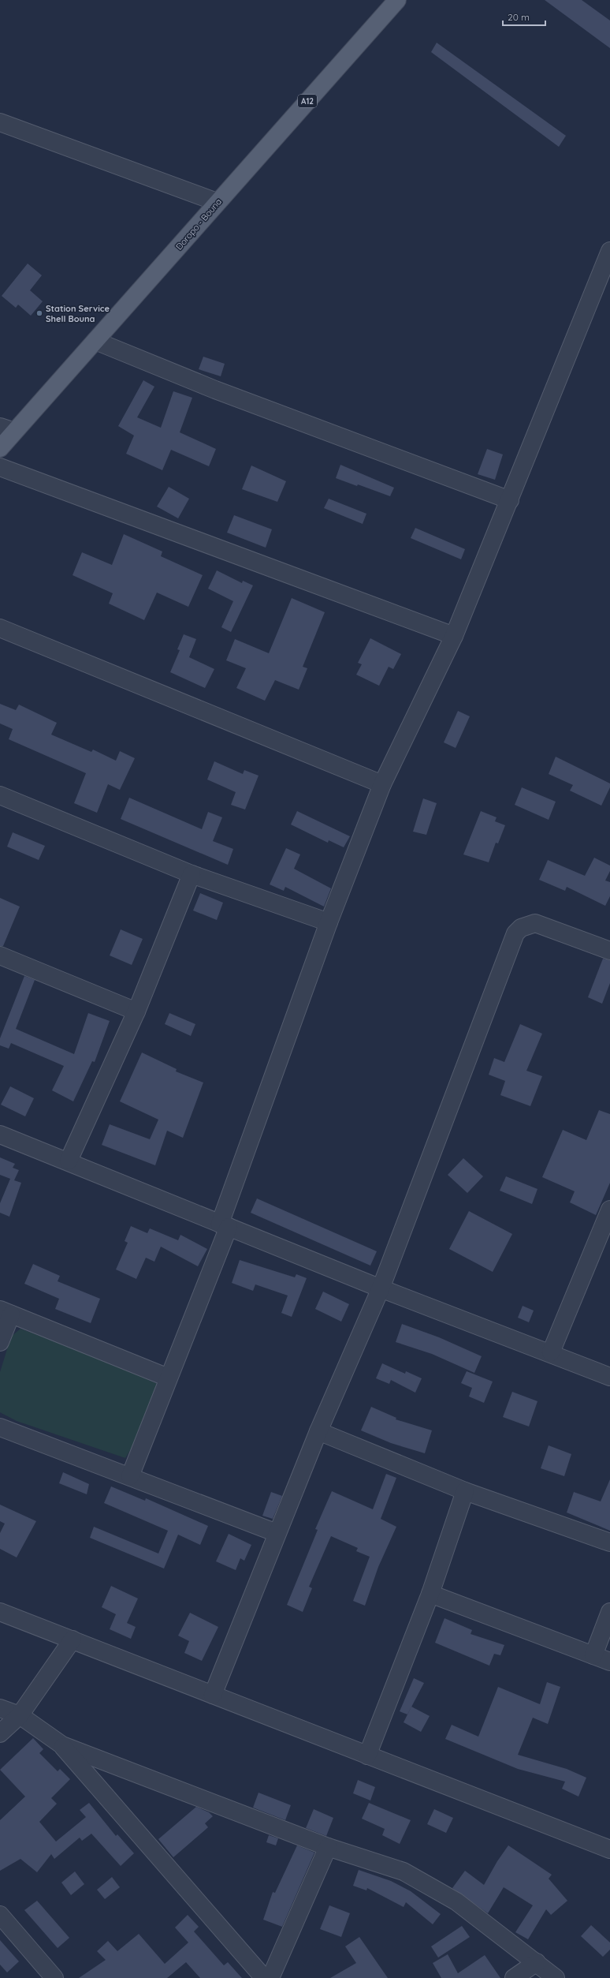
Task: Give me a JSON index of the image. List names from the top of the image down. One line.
{"streets":{"main road":["A12","Doropo - Bouna"]},"places":["Station Service Shell Bouna"],"scale_bar":"20 m"}
